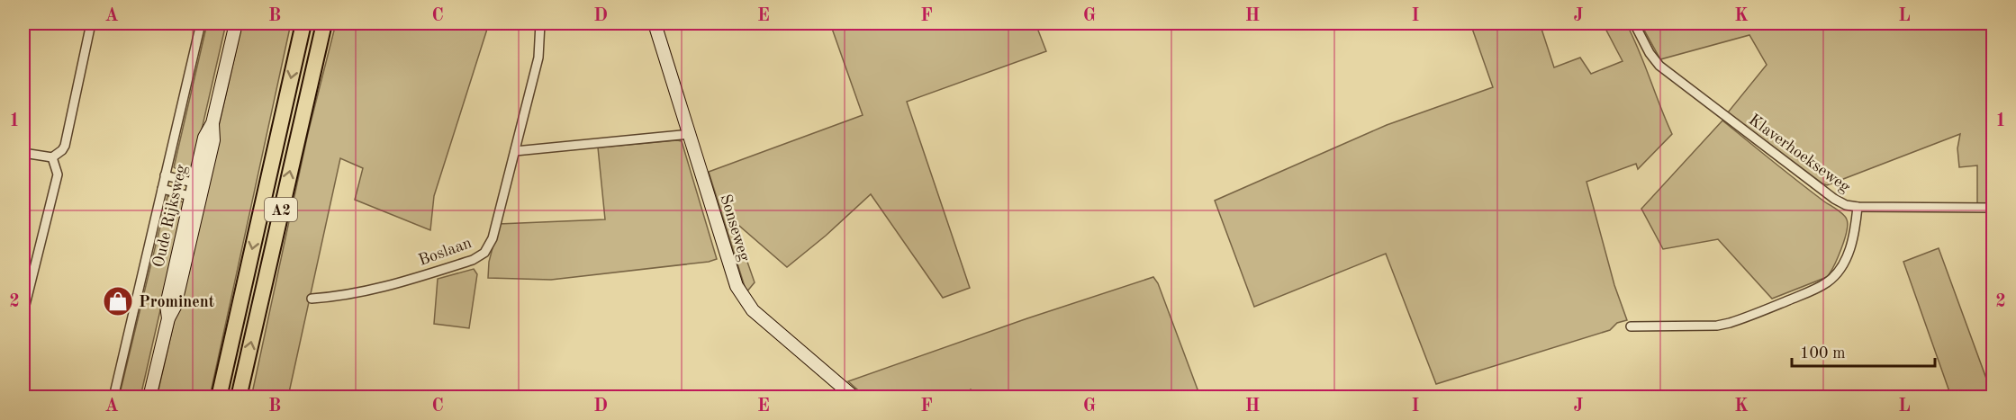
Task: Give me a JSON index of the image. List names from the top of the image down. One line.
{"streets":{"highway":["A2"],"main road":["Oude Rijksweg","Sonseweg"],"street":["Klaverhoekseweg","Boslaan"]},"places":{"shop":["Prominent"]},"scale_bar":"100 m","grid":{"columns":["A","B","C","D","E","F","G","H","I","J","K","L"],"rows":["1","2"]}}
